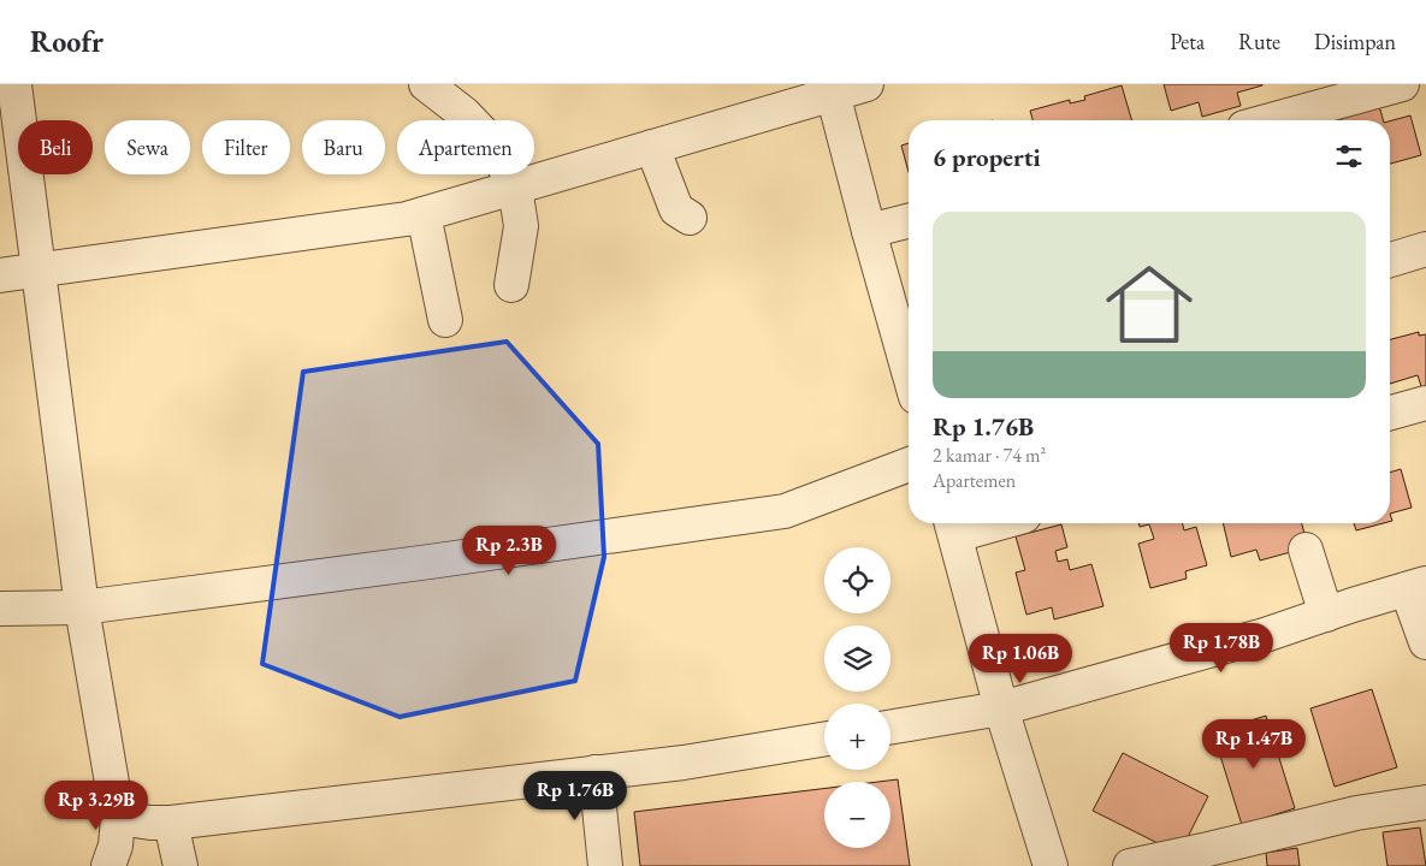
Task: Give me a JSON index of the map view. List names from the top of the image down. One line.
{"page":{"header":"Roofr","nav":["Peta","Rute","Disimpan"],"chip":["Beli","Sewa","Filter","Baru","Apartemen"],"heading":"6 properti","list":[{"name":"Rp 1.76B","note":"2 kamar · 74 m² · Apartemen"}],"price":["Rp 2.3B","Rp 1.78B","Rp 1.06B","Rp 1.47B","Rp 1.76B","Rp 3.29B"],"map_buttons":["+","−"]}}
